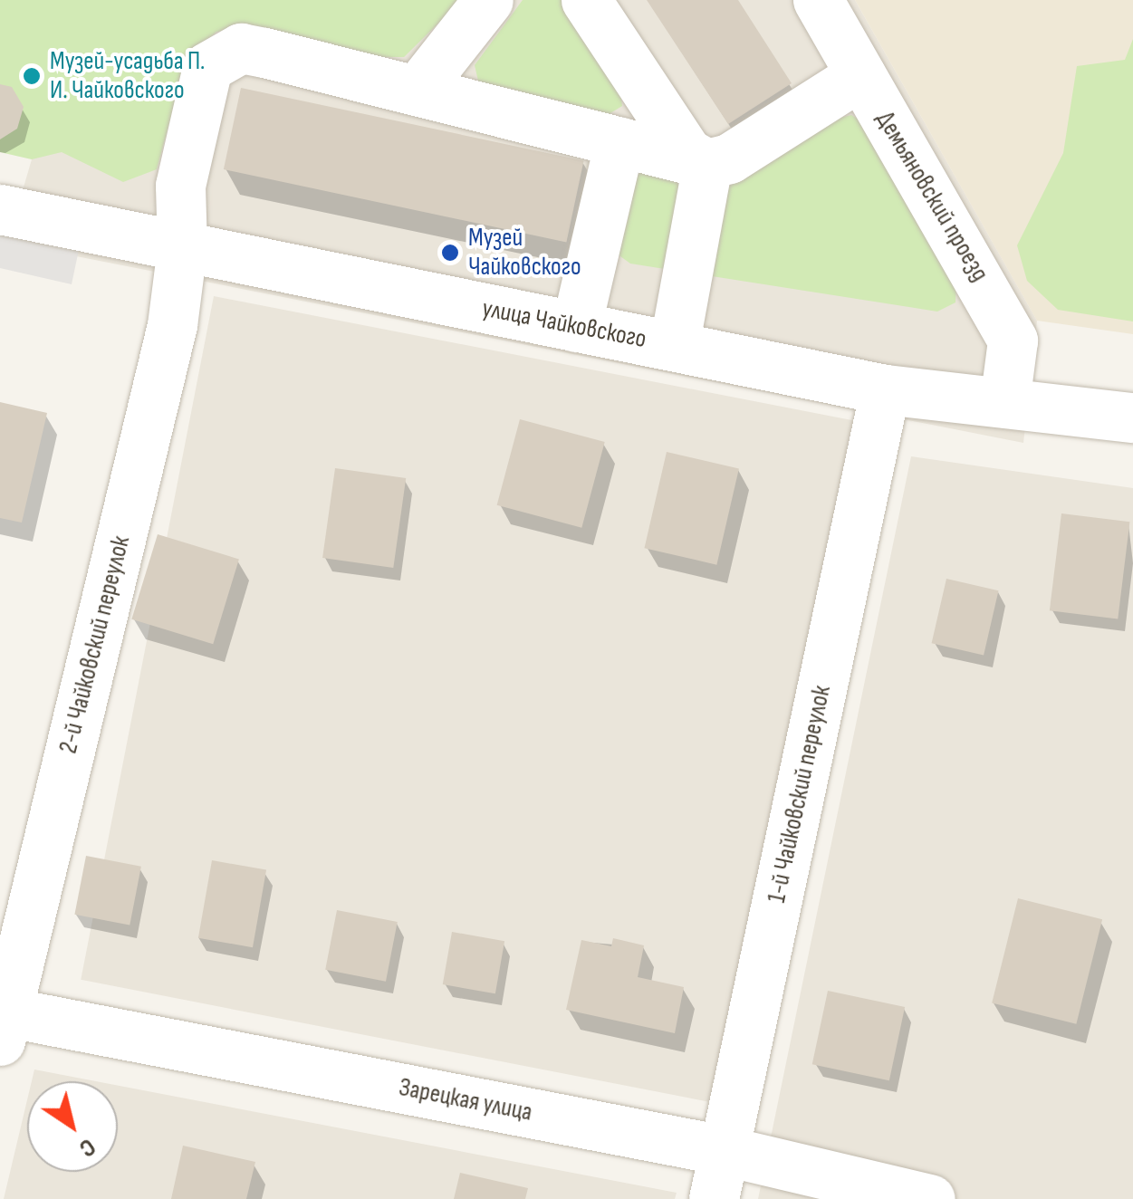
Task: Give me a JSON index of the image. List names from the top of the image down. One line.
{"streets":{"street":["Демьяновский проезд","улица Чайковского","2-й Чайковский переулок","1-й Чайковский переулок","Зарецкая улица"]},"crossings":[["Демьяновский проезд","улица Чайковского"],["улица Чайковского","2-й Чайковский переулок"],["улица Чайковского","1-й Чайковский переулок"],["2-й Чайковский переулок","Зарецкая улица"],["1-й Чайковский переулок","Зарецкая улица"]],"places":["Музей-усадьба П. И. Чайковского","Музей Чайковского"],"north":"bottom right"}
